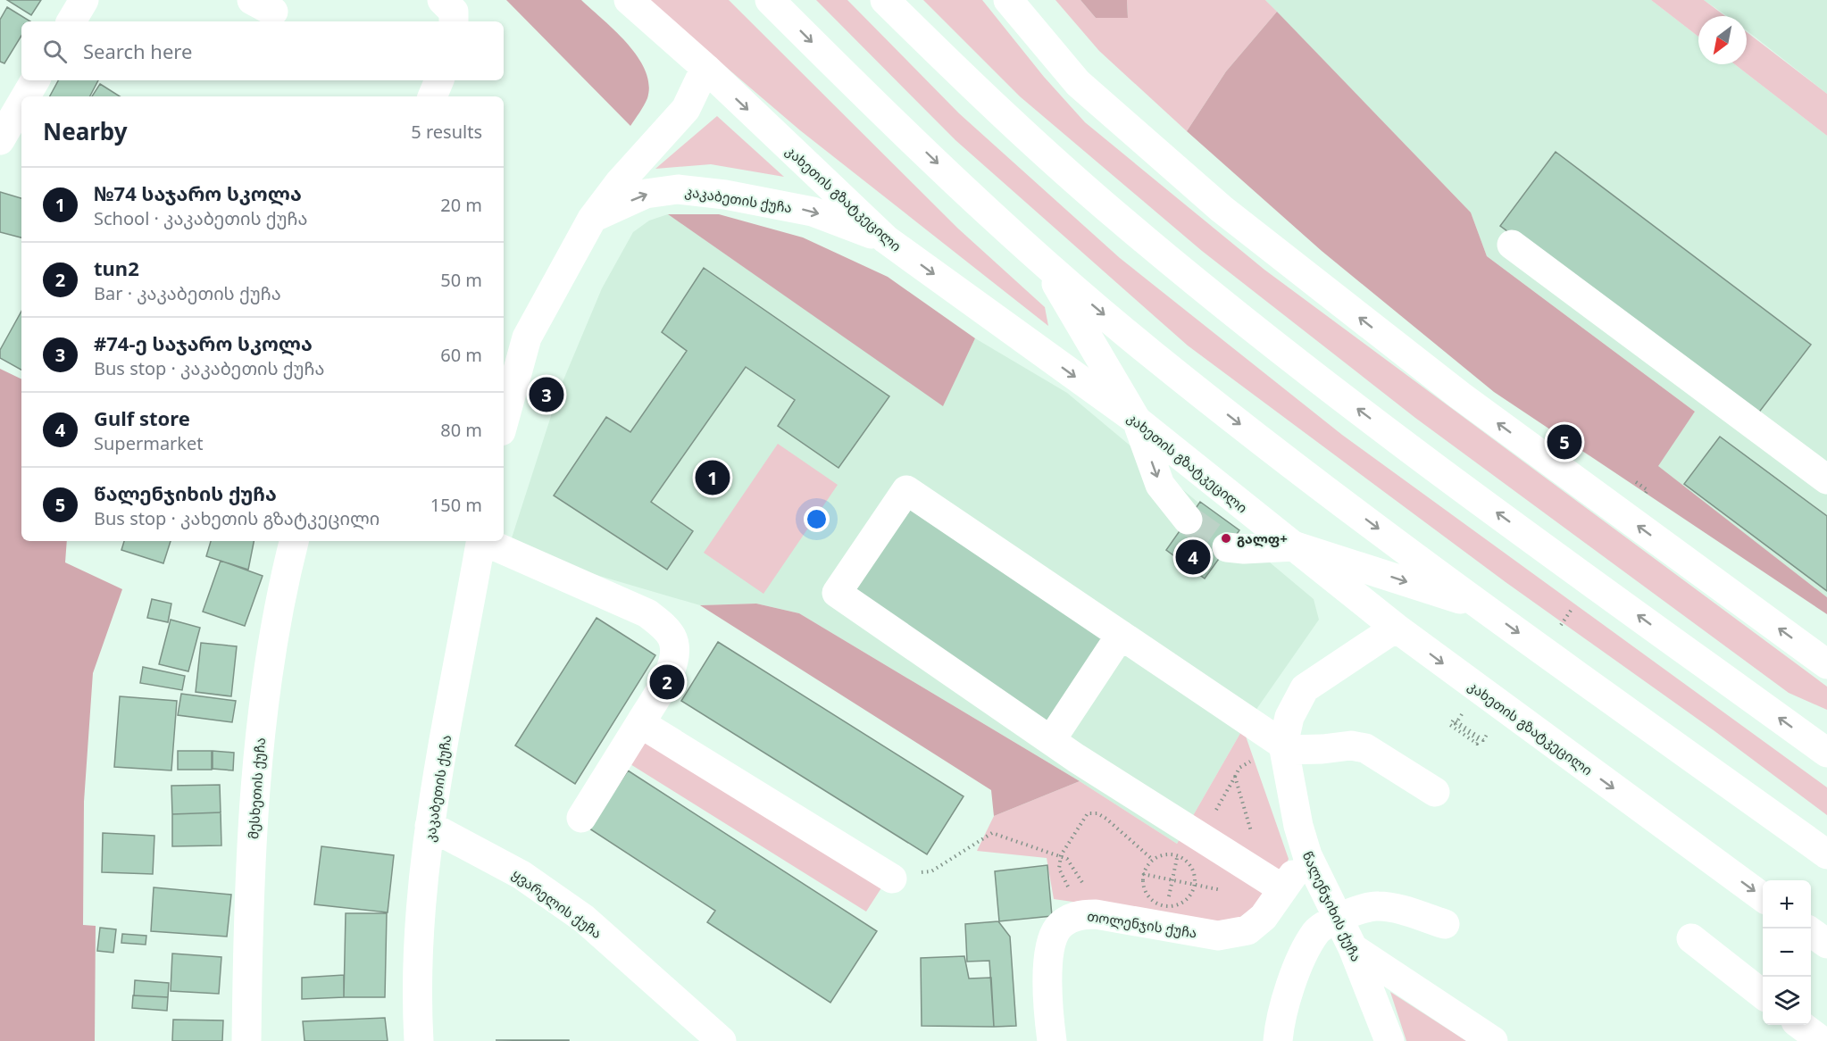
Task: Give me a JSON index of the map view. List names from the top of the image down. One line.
{"streets":{"main road":["კახეთის გზატკეცილი","კაკაბეთის ქუჩა","მესხეთის ქუჩა","ყვარელის ქუჩა","წალენჯიხის ქუჩა","თოლენჯის ქუჩა"]},"crossings":[["კახეთის გზატკეცილი","კაკაბეთის ქუჩა"],["კახეთის გზატკეცილი","წალენჯიხის ქუჩა"],["კაკაბეთის ქუჩა","ყვარელის ქუჩა"],["წალენჯიხის ქუჩა","თოლენჯის ქუჩა"]],"one_way":["კაკაბეთის ქუჩა"],"places":["გალფ+"],"north":"bottom left","page":{"search":"Search here","heading":["Nearby","5 results"],"list":[{"mark":"1","name":"№74 საჯარო სკოლა","note":"School · კაკაბეთის ქუჩა","value":"20 m"},{"mark":"2","name":"tun2","note":"Bar · კაკაბეთის ქუჩა","value":"50 m"},{"mark":"3","name":"#74-ე საჯარო სკოლა","note":"Bus stop · კაკაბეთის ქუჩა","value":"60 m"},{"mark":"4","name":"Gulf store","note":"Supermarket","value":"80 m"},{"mark":"5","name":"წალენჯიხის ქუჩა","note":"Bus stop · კახეთის გზატკეცილი","value":"150 m"}],"pins":["3","5","1","4","2"],"map_buttons":["+","−"]}}
